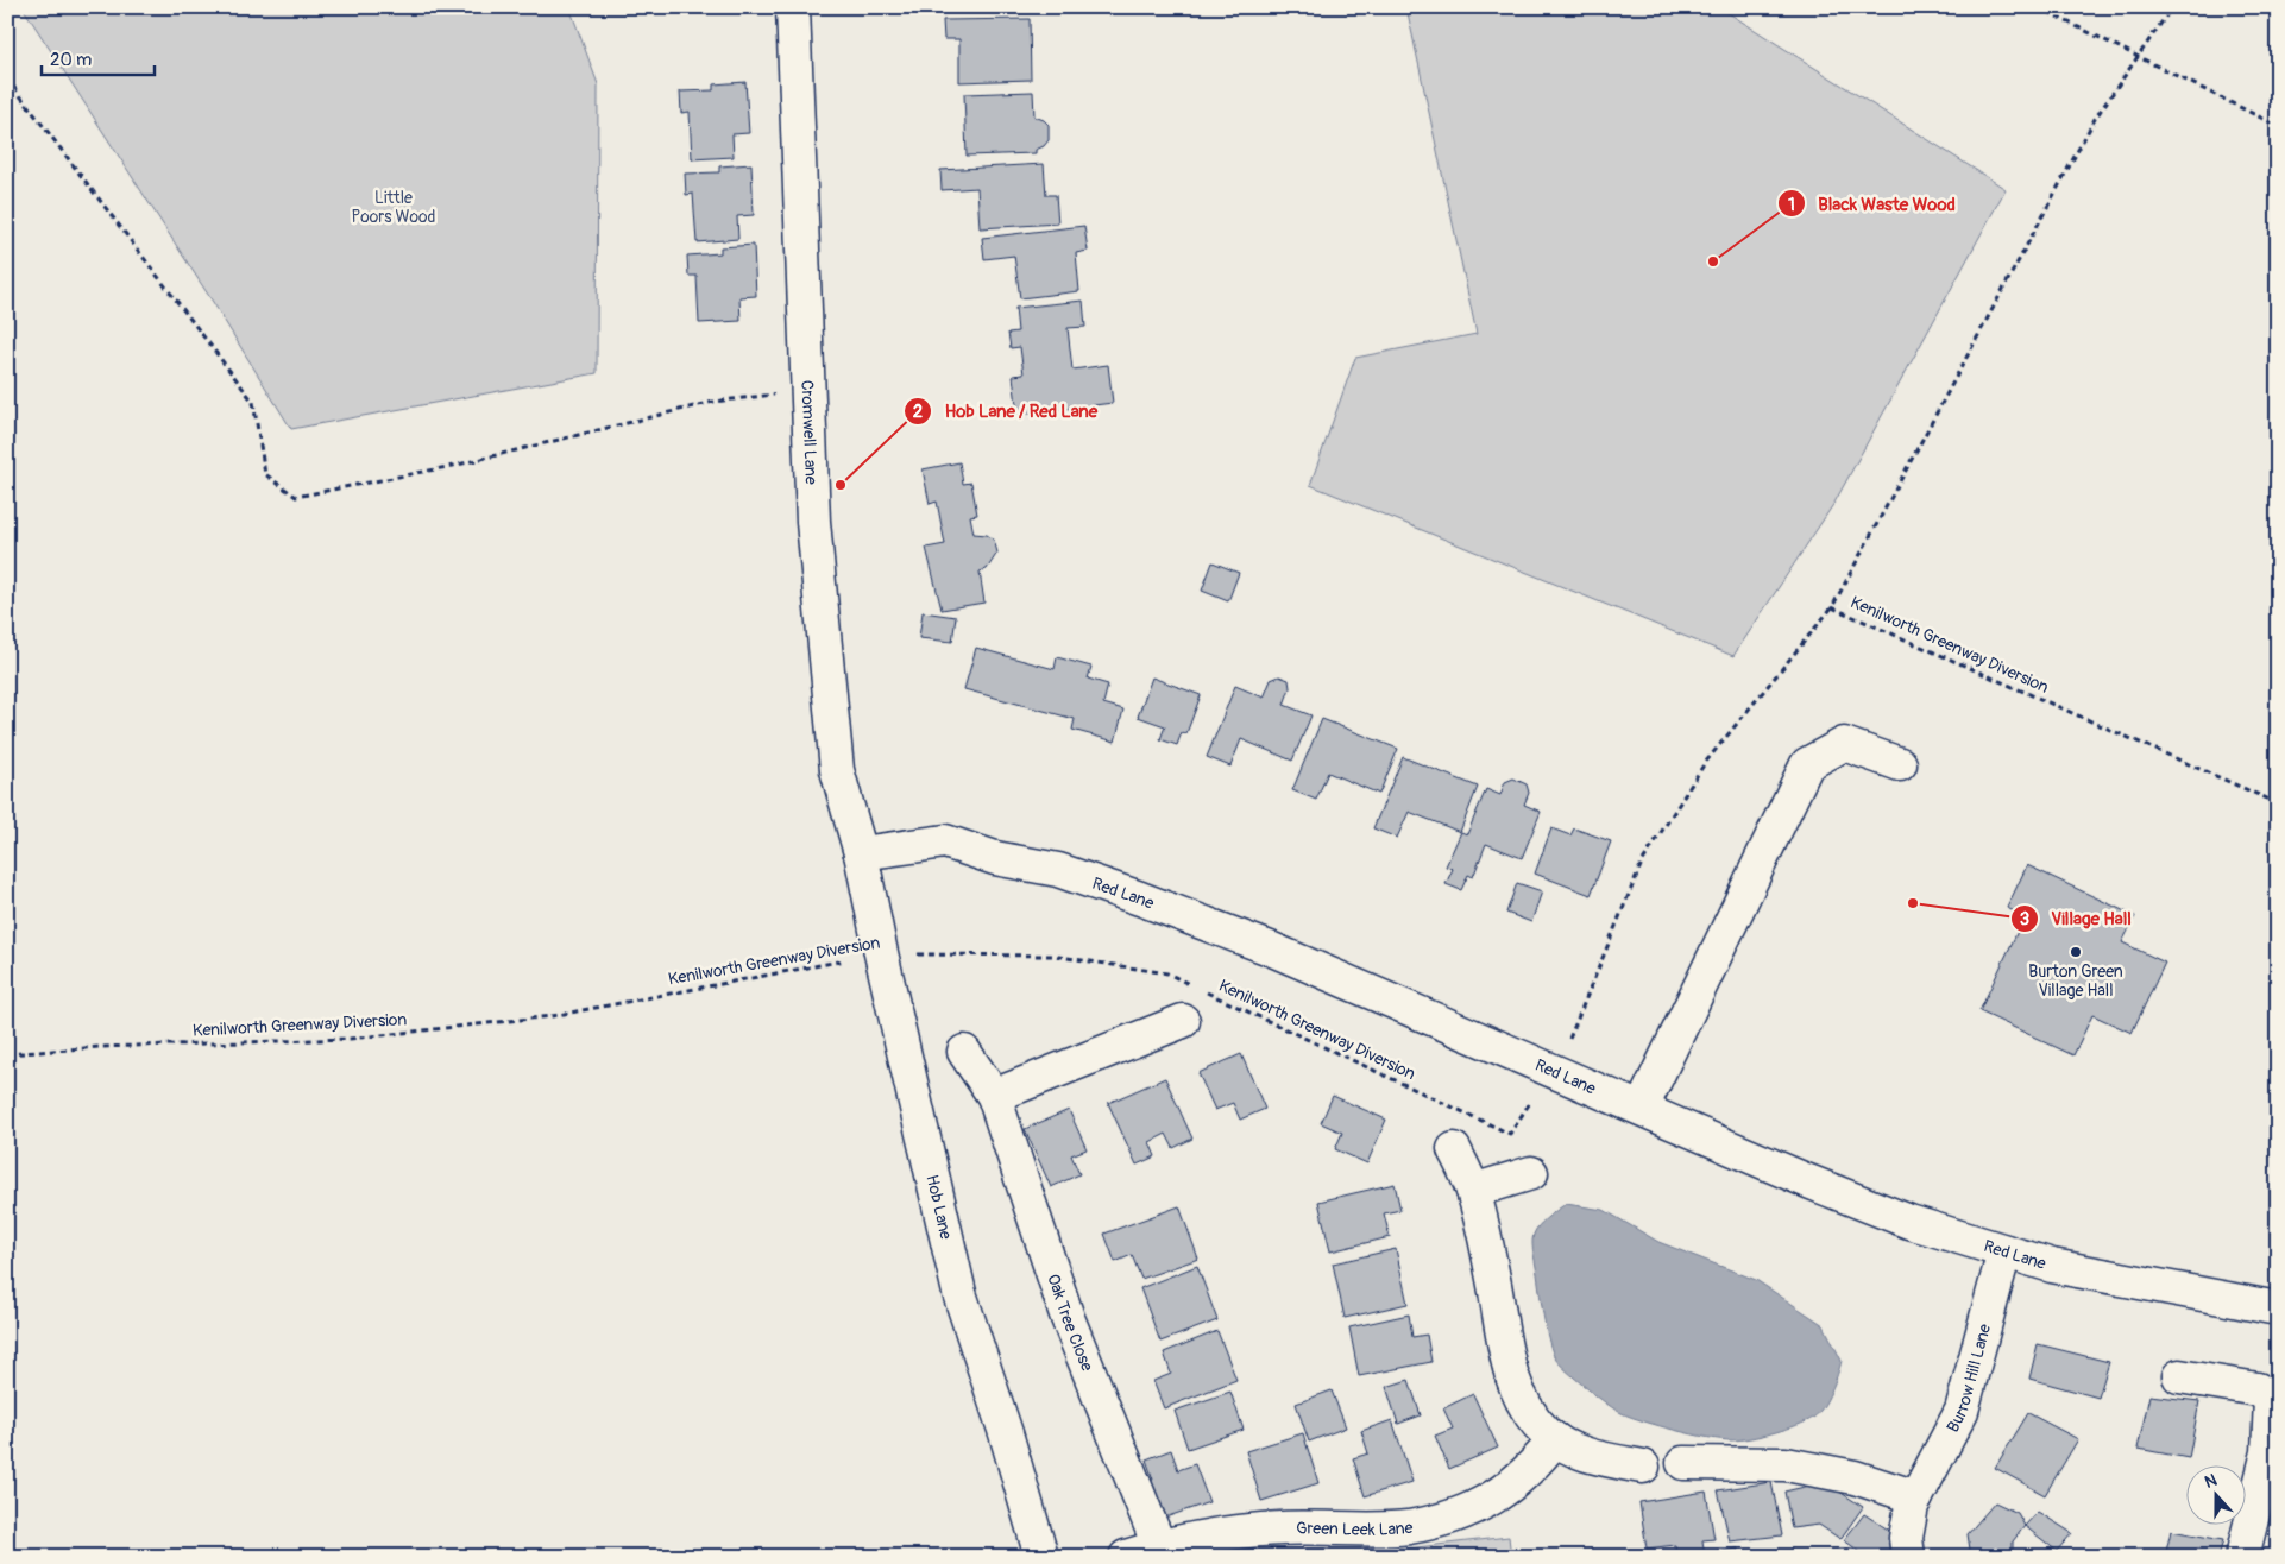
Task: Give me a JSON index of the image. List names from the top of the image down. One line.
{"streets":{"street":["Cromwell Lane","Red Lane","Hob Lane","Oak Tree Close","Burrow Hill Lane","Green Leek Lane"],"path":["Kenilworth Greenway Diversion"]},"crossings":[["Cromwell Lane","Red Lane"],["Cromwell Lane","Hob Lane"],["Kenilworth Greenway Diversion","Red Lane"],["Kenilworth Greenway Diversion","Hob Lane"],["Red Lane","Hob Lane"],["Red Lane","Burrow Hill Lane"],["Oak Tree Close","Green Leek Lane"]],"parks":["Little Poors Wood"],"places":["Black Waste Wood","Hob Lane / Red Lane","Village Hall","Burton Green Village Hall"],"scale_bar":"20 m","north":"top"}
